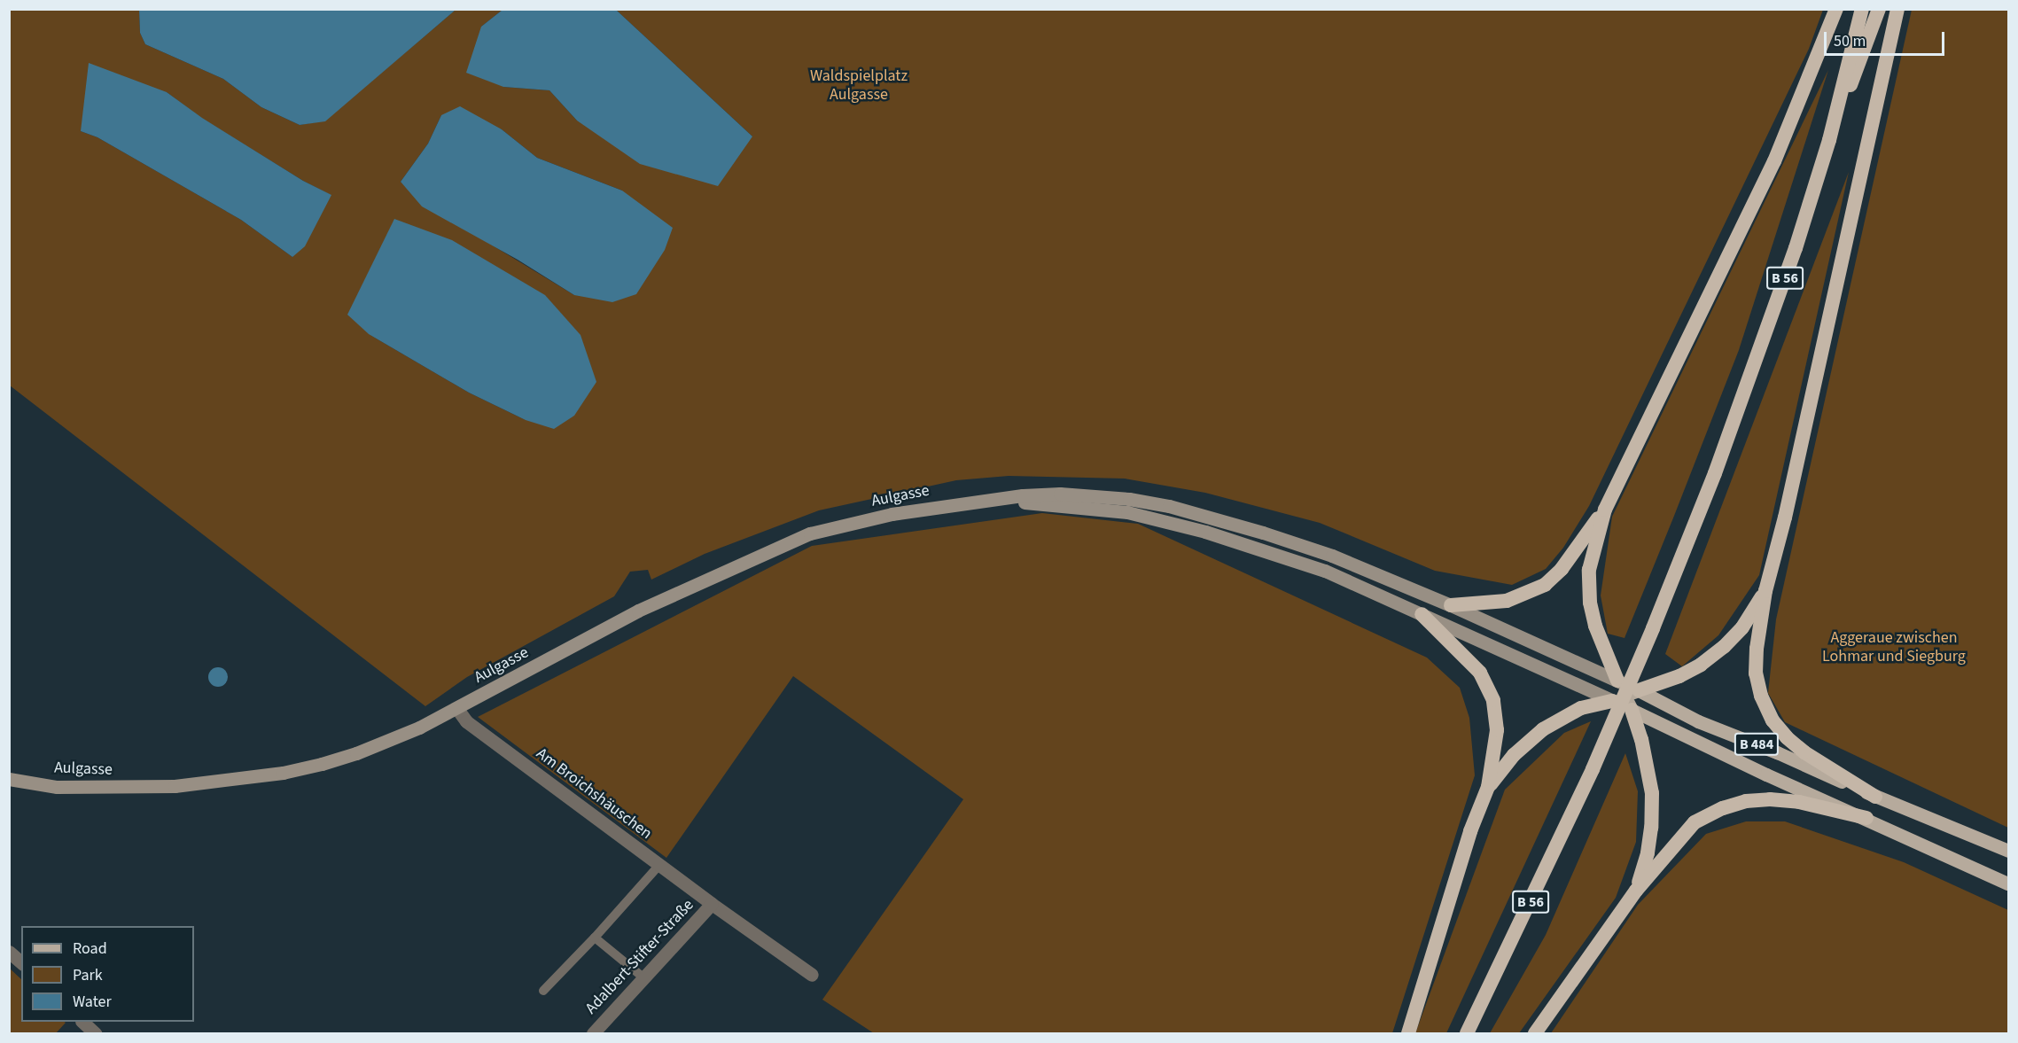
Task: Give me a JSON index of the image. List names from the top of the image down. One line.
{"streets":{"highway":["B 56"],"main road":["Aulgasse","B 484"],"street":["Am Broichshäuschen","Adalbert-Stifter-Straße"]},"crossings":[["Aulgasse","Am Broichshäuschen"],["Am Broichshäuschen","Adalbert-Stifter-Straße"]],"parks":["Waldspielplatz Aulgasse","Aggeraue zwischen Lohmar und Siegburg"],"legend":["Road","Park","Water"],"scale_bar":"50 m"}
